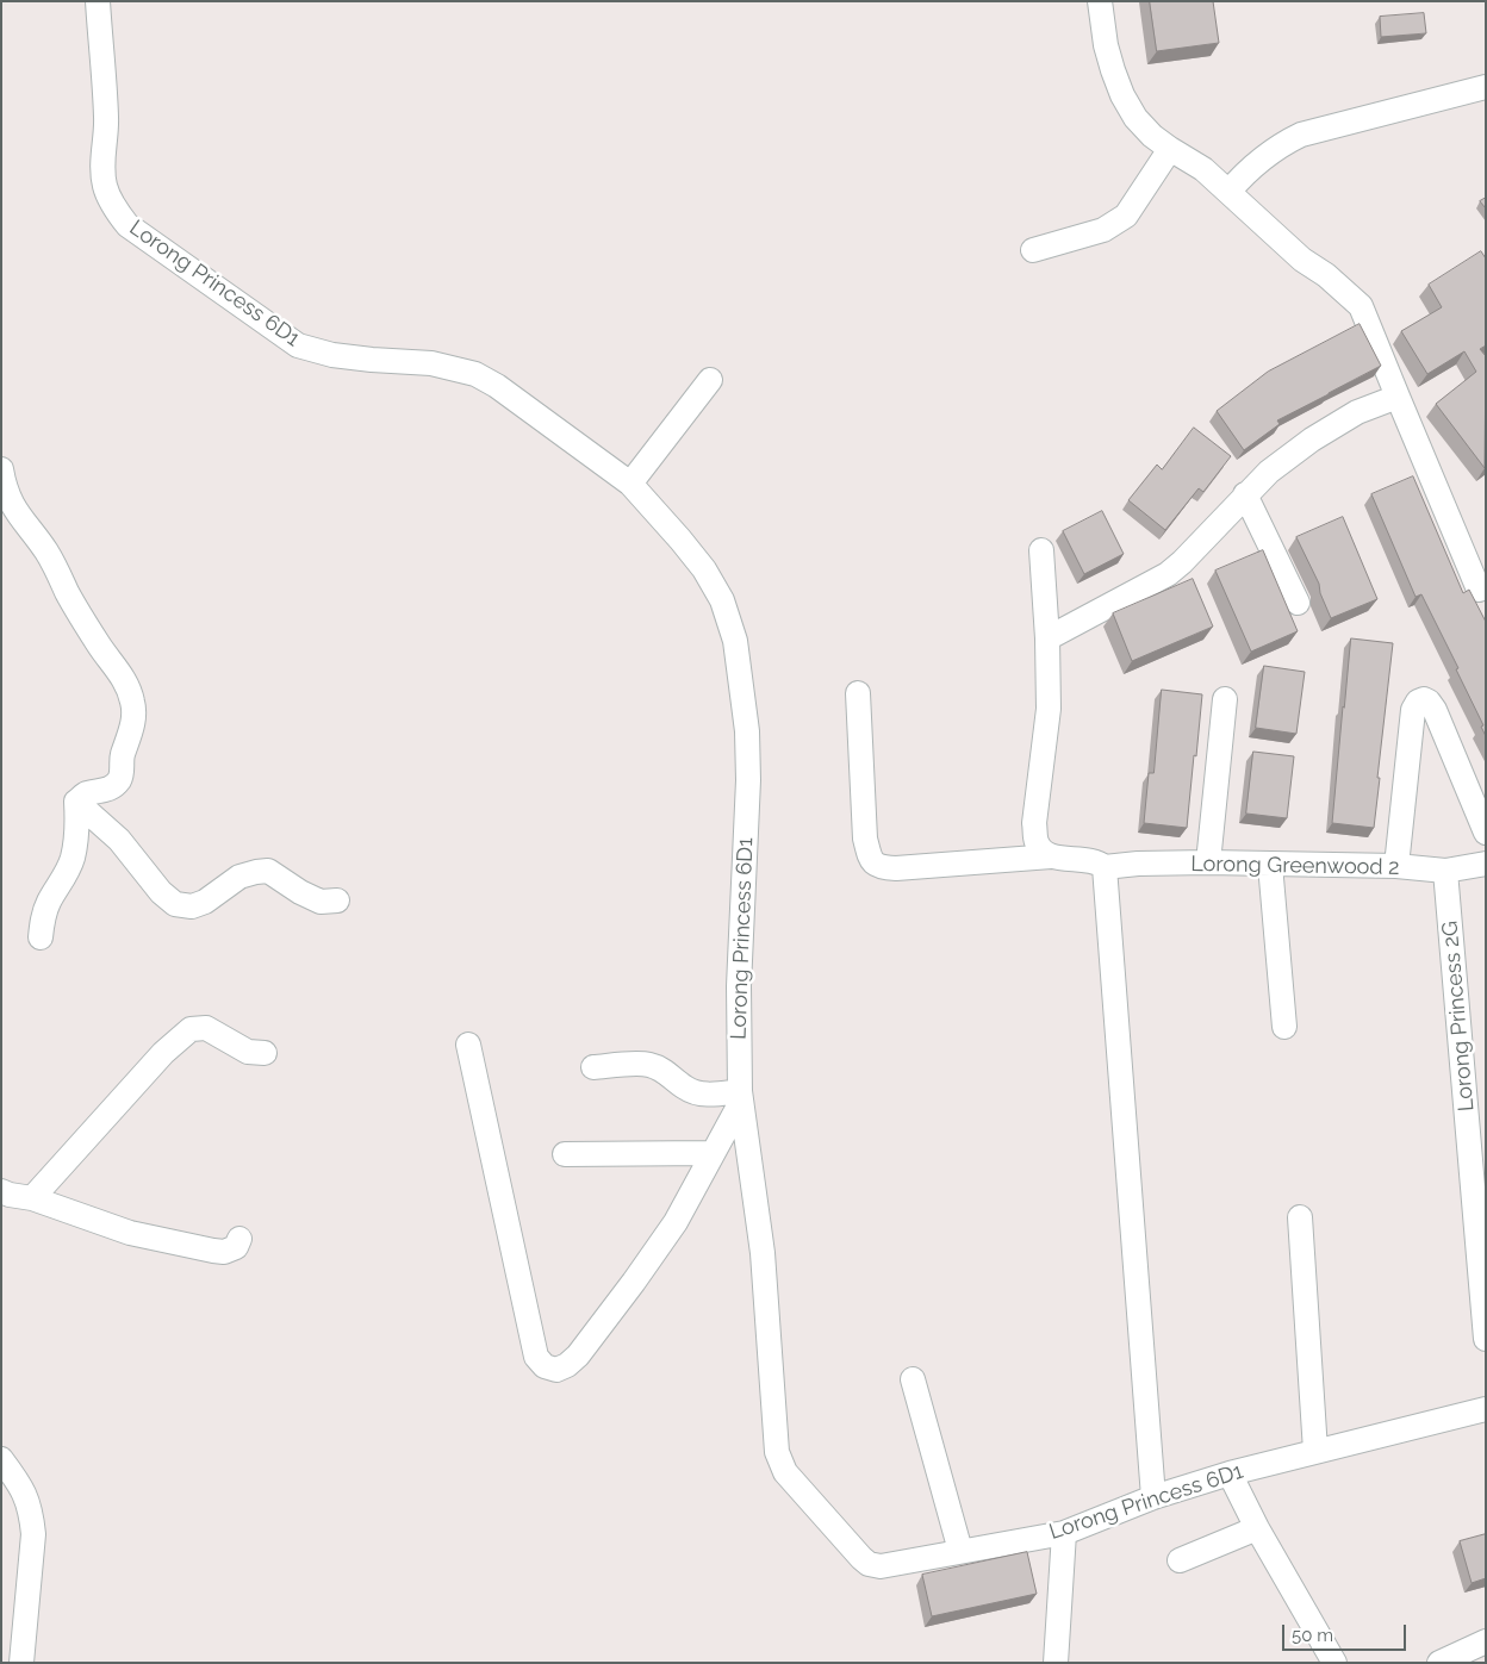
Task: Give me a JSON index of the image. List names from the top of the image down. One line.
{"streets":{"street":["Lorong Princess 6D1","Lorong Greenwood 2","Lorong Princess 2G"]},"crossings":[["Lorong Greenwood 2","Lorong Princess 2G"]],"scale_bar":"50 m"}
